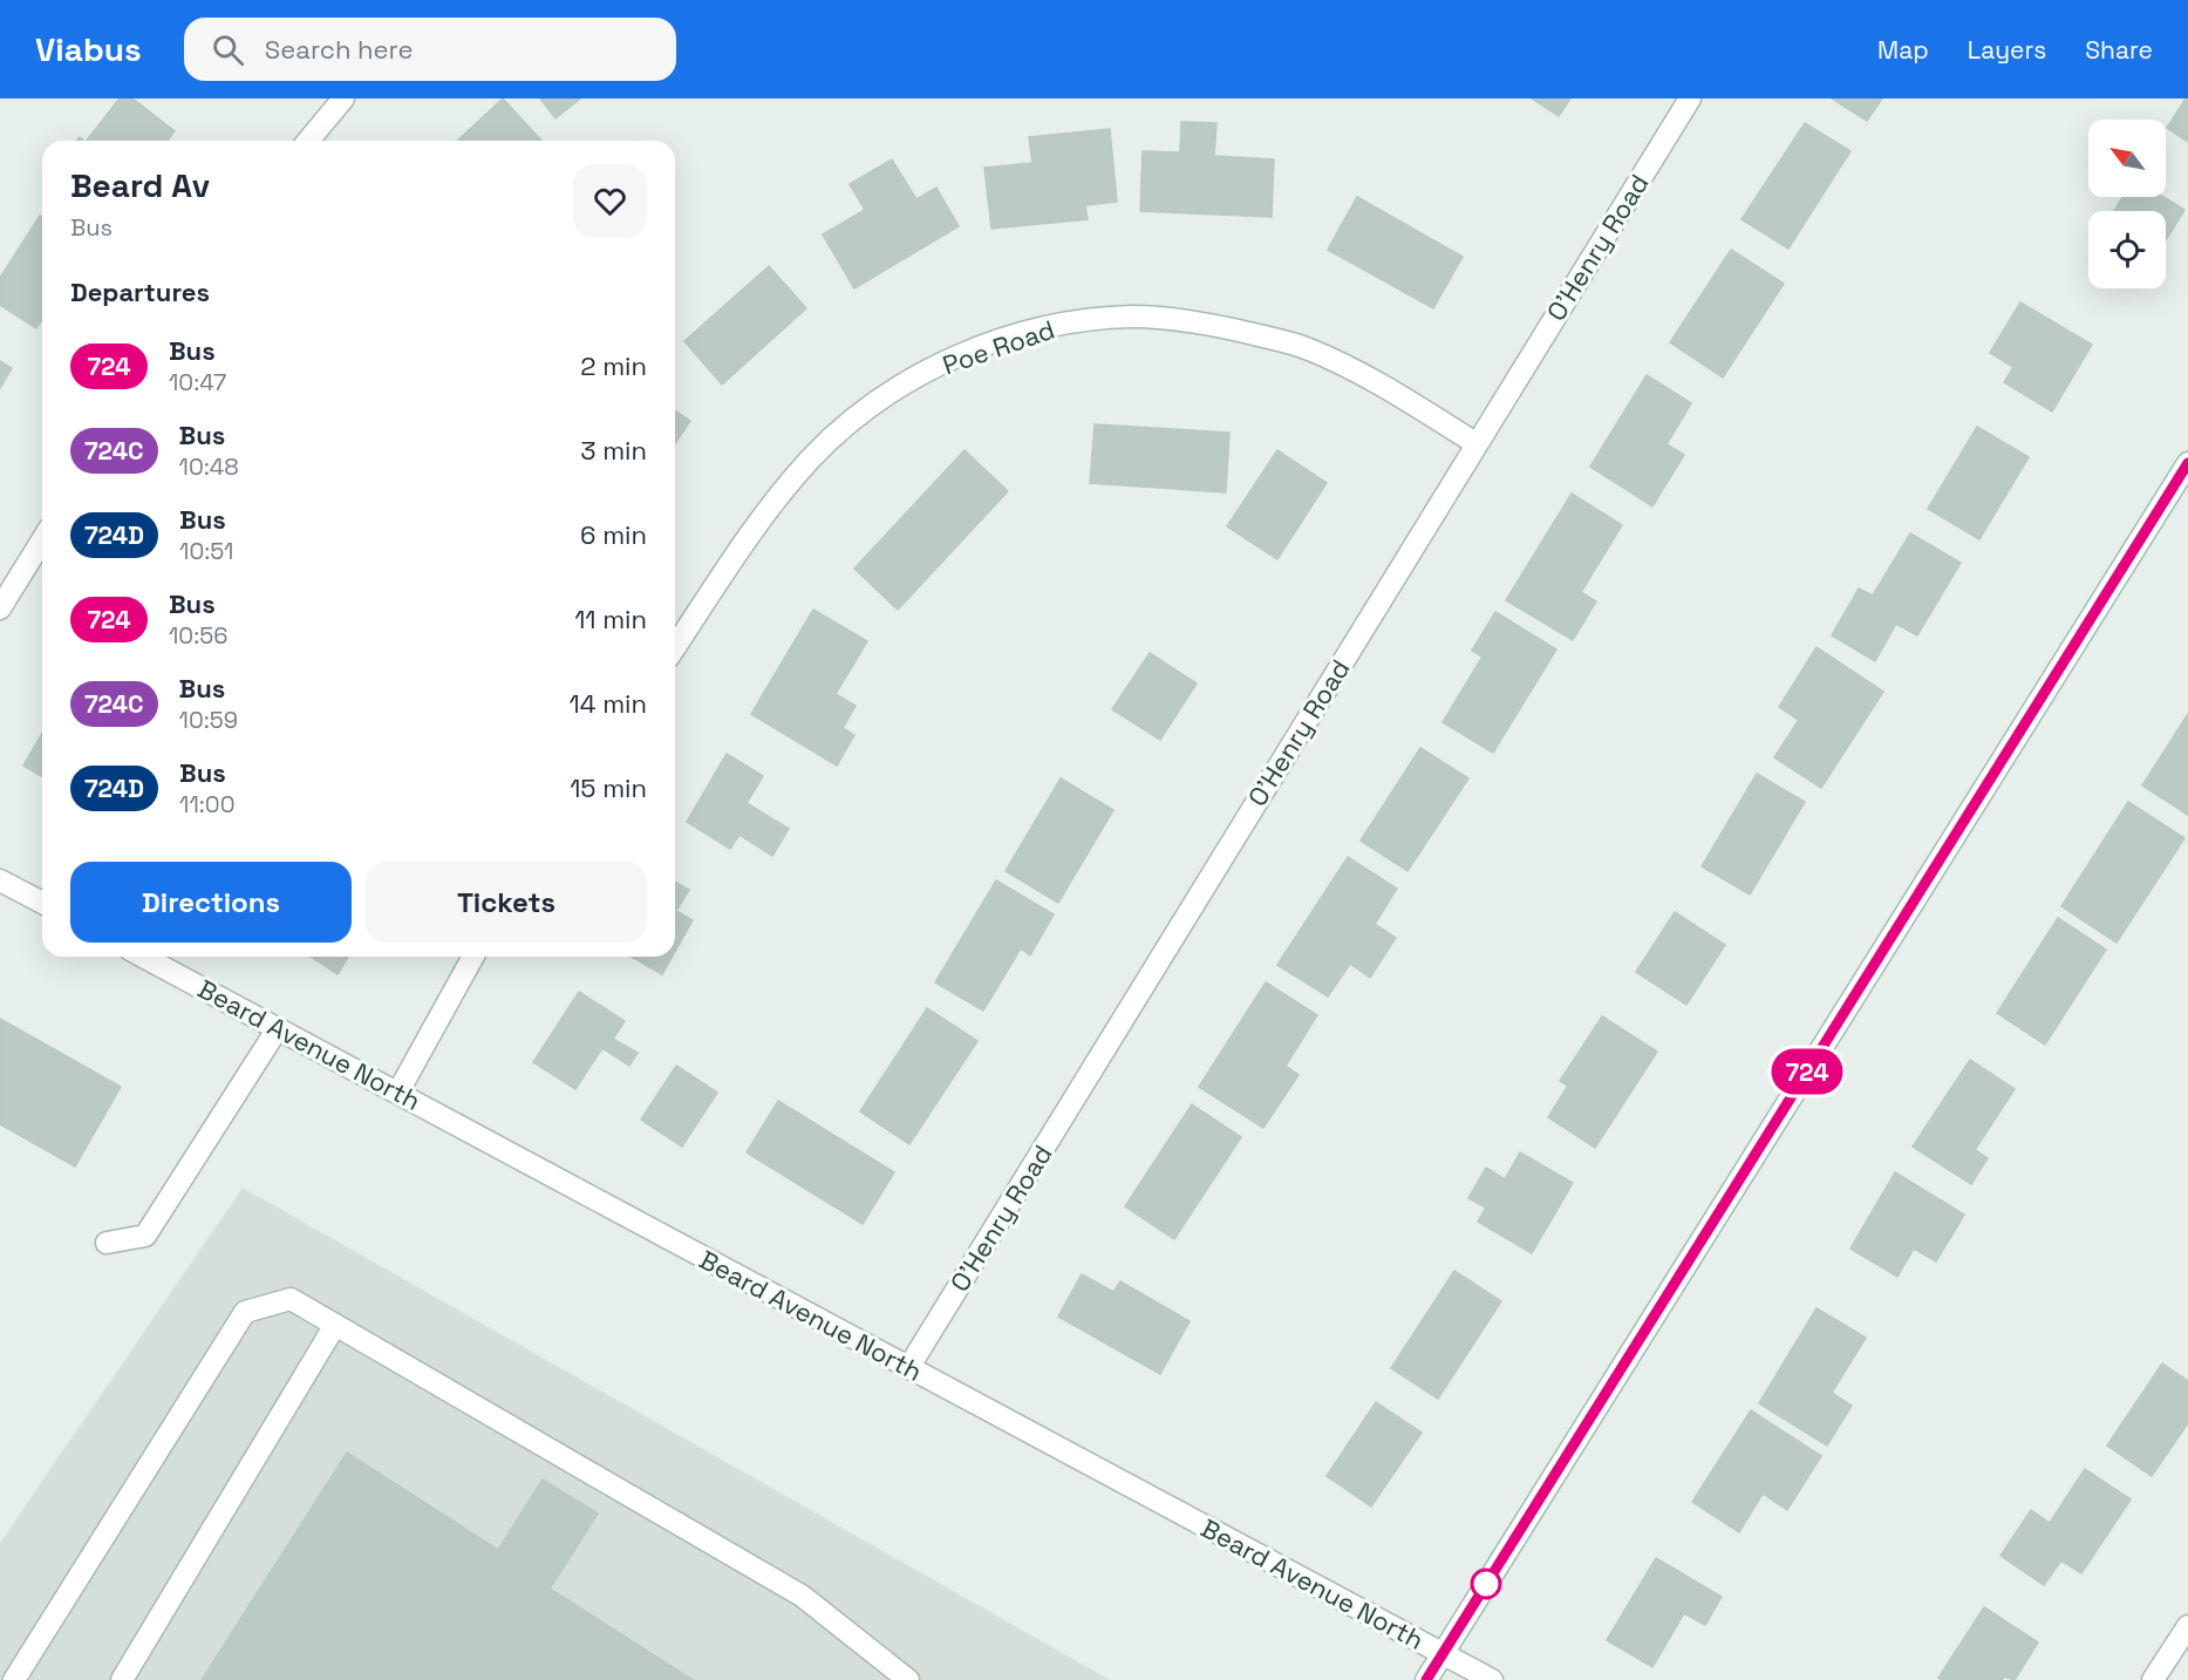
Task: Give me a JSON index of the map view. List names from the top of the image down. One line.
{"streets":{"street":["O'Henry Road","Poe Road","Beard Avenue North"]},"crossings":[["O'Henry Road","Poe Road"],["O'Henry Road","Beard Avenue North"]],"lines":["bus line 724"],"north":"top left","page":{"header":"Viabus","search":"Search here","nav":["Map","Layers","Share"],"on_map":"724","heading":[["Beard Av","Bus"],"Departures"],"list":[{"mark":"724","name":"Bus","note":"10:47","value":"2 min"},{"mark":"724C","name":"Bus","note":"10:48","value":"3 min"},{"mark":"724D","name":"Bus","note":"10:51","value":"6 min"},{"mark":"724","name":"Bus","note":"10:56","value":"11 min"},{"mark":"724C","name":"Bus","note":"10:59","value":"14 min"},{"mark":"724D","name":"Bus","note":"11:00","value":"15 min"}],"buttons":["Directions","Tickets"]}}
